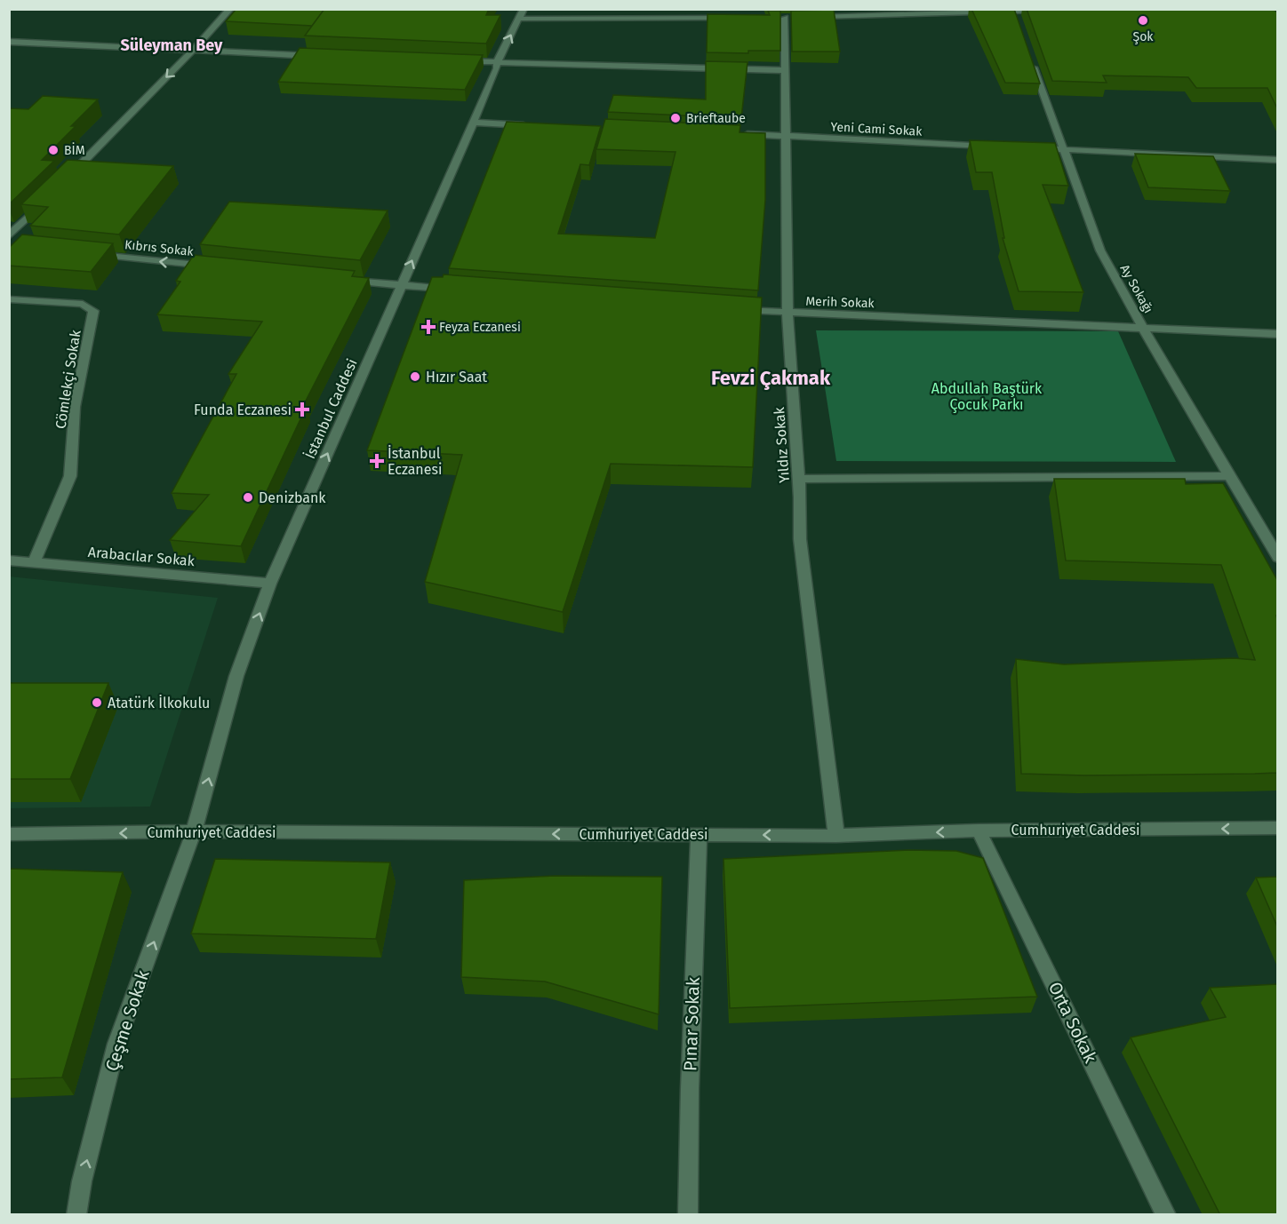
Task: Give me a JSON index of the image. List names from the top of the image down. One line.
{"streets":{"street":["Yeni Cami Sokak","Kıbrıs Sokak","Ay Sokağı","Merih Sokak","Cömlekçi Sokak","İstanbul Caddesi","Yıldız Sokak","Arabacılar Sokak","Cumhuriyet Caddesi","Çeşme Sokak","Orta Sokak","Pınar Sokak"]},"crossings":[["Yeni Cami Sokak","Yıldız Sokak"],["Ay Sokağı","Merih Sokak"],["Merih Sokak","Yıldız Sokak"],["Cömlekçi Sokak","Arabacılar Sokak"],["İstanbul Caddesi","Arabacılar Sokak"],["İstanbul Caddesi","Cumhuriyet Caddesi"],["İstanbul Caddesi","Çeşme Sokak"],["Yıldız Sokak","Cumhuriyet Caddesi"],["Cumhuriyet Caddesi","Çeşme Sokak"],["Cumhuriyet Caddesi","Orta Sokak"],["Cumhuriyet Caddesi","Pınar Sokak"]],"one_way":["Kıbrıs Sokak","İstanbul Caddesi","Cumhuriyet Caddesi","Çeşme Sokak"],"districts":["Süleyman Bey","Fevzi Çakmak"],"parks":["Abdullah Baştürk Çocuk Parkı"],"places":{"other":["Şok","Brieftaube","BİM","Hızır Saat","Denizbank","Atatürk İlkokulu"],"health":["Feyza Eczanesi","Funda Eczanesi","İstanbul Eczanesi"]}}
